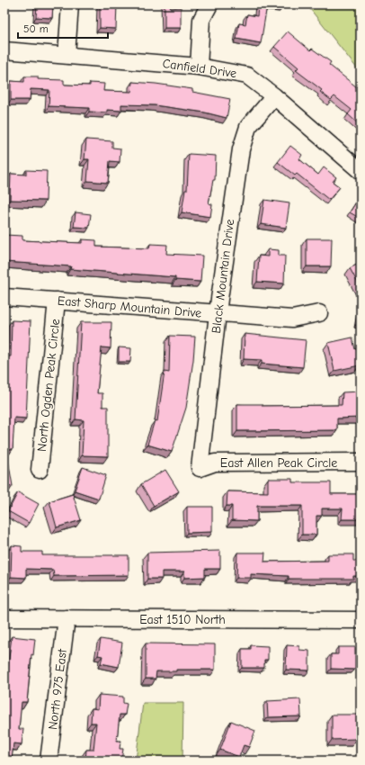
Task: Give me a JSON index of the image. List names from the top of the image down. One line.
{"streets":{"street":["Canfield Drive","Black Mountain Drive","East Sharp Mountain Drive","North Ogden Peak Circle","East Allen Peak Circle","East 1510 North","North 975 East"]},"crossings":[["Canfield Drive","Black Mountain Drive"],["Black Mountain Drive","East Sharp Mountain Drive"],["Black Mountain Drive","East Allen Peak Circle"],["East Sharp Mountain Drive","North Ogden Peak Circle"],["East 1510 North","North 975 East"]],"scale_bar":"50 m"}
